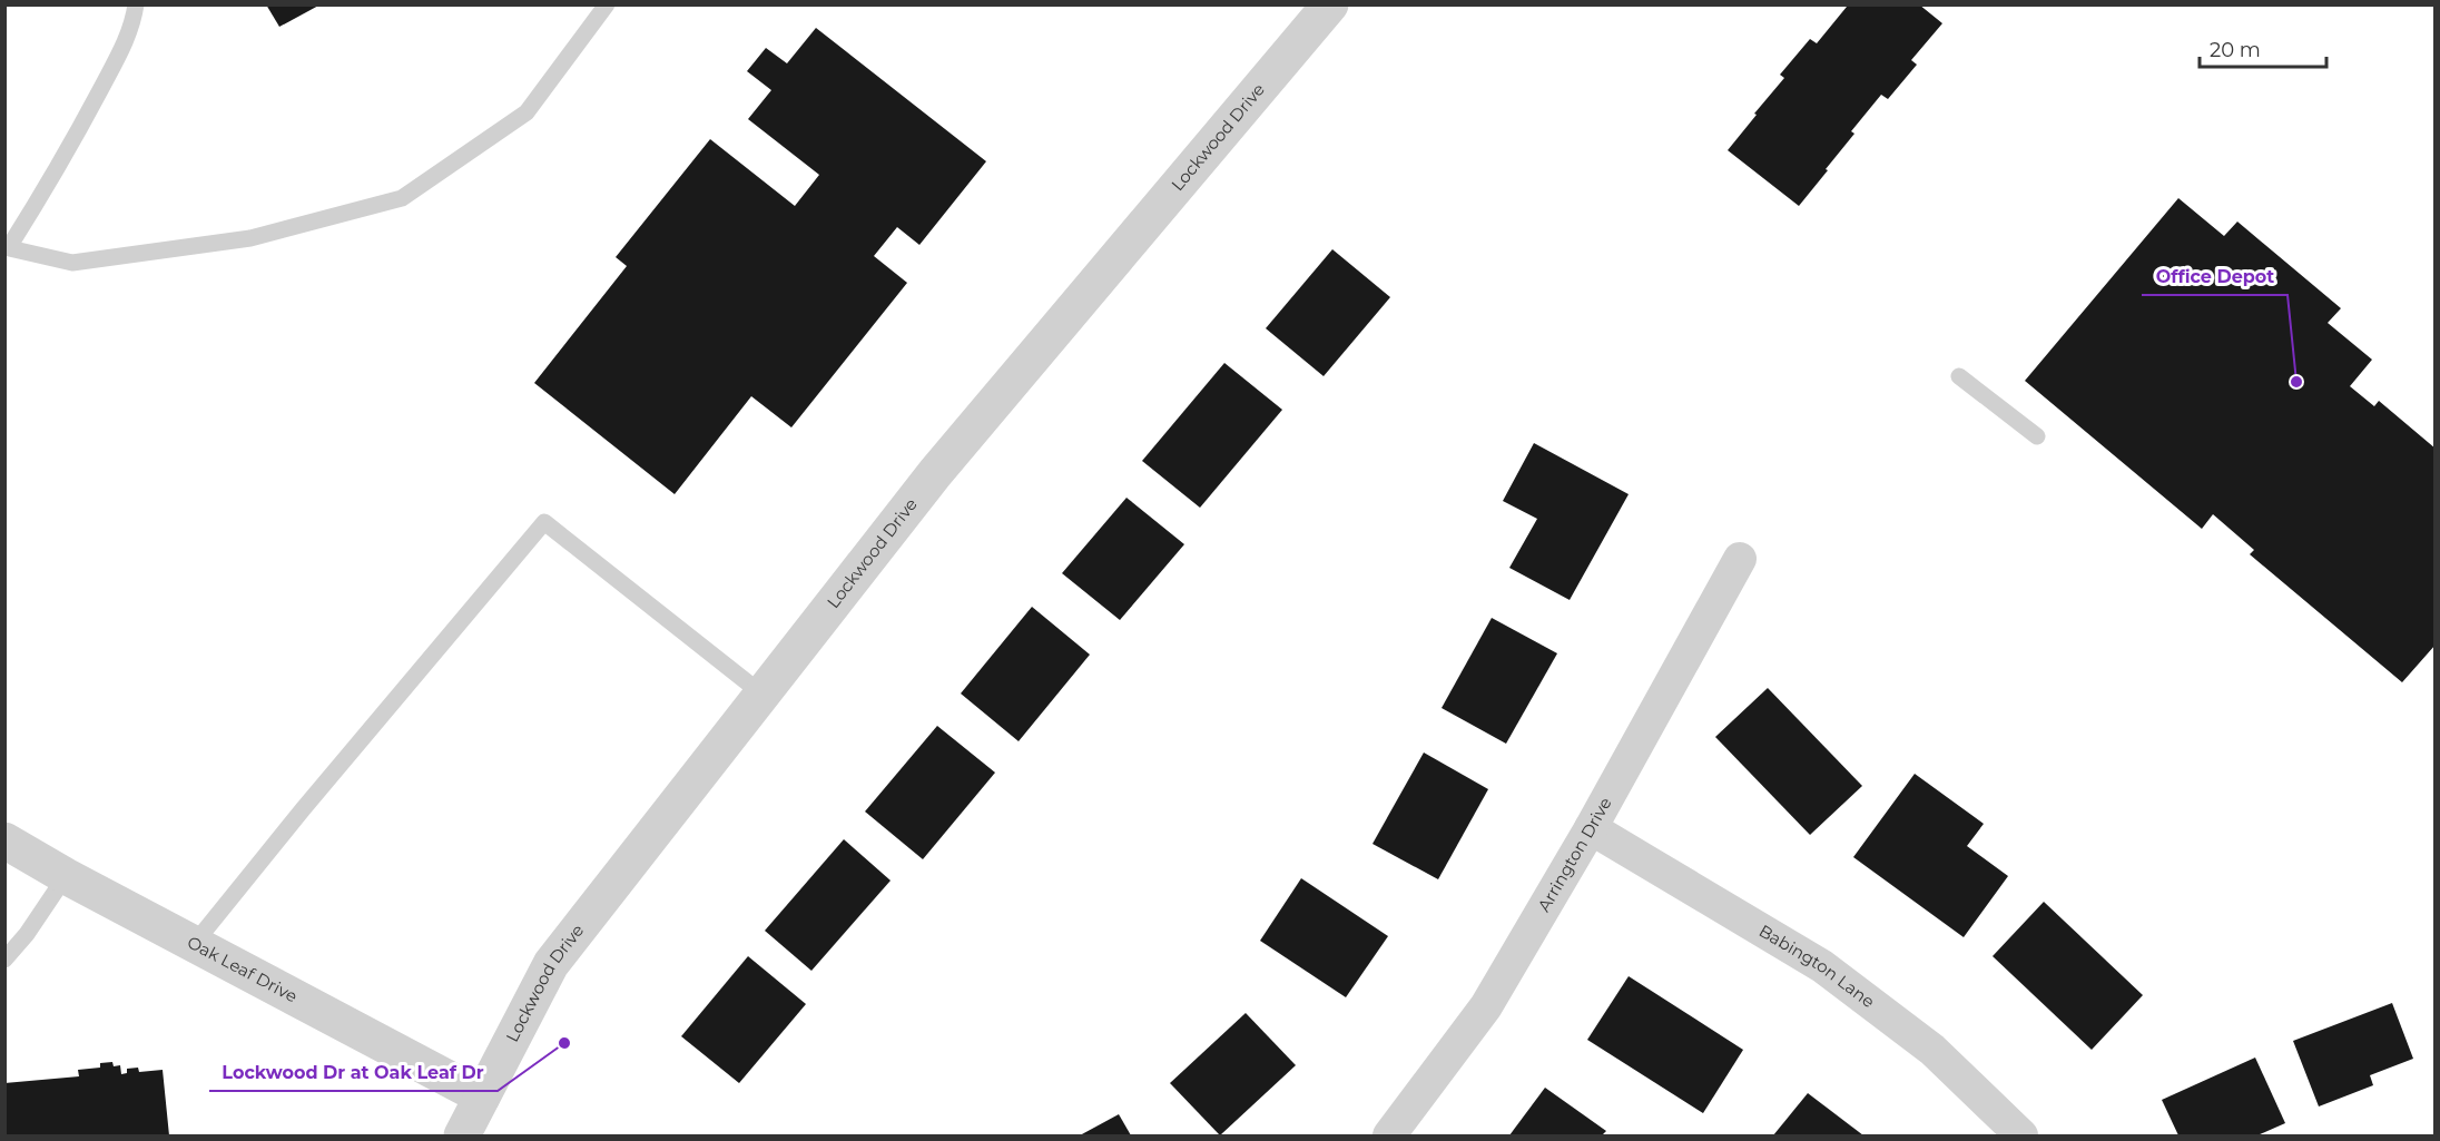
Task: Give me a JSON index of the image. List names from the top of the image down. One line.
{"streets":{"street":["Lockwood Drive","Arrington Drive","Babington Lane","Oak Leaf Drive"]},"crossings":[["Lockwood Drive","Oak Leaf Drive"],["Arrington Drive","Babington Lane"]],"places":["Office Depot","Lockwood Dr at Oak Leaf Dr"],"scale_bar":"20 m"}
